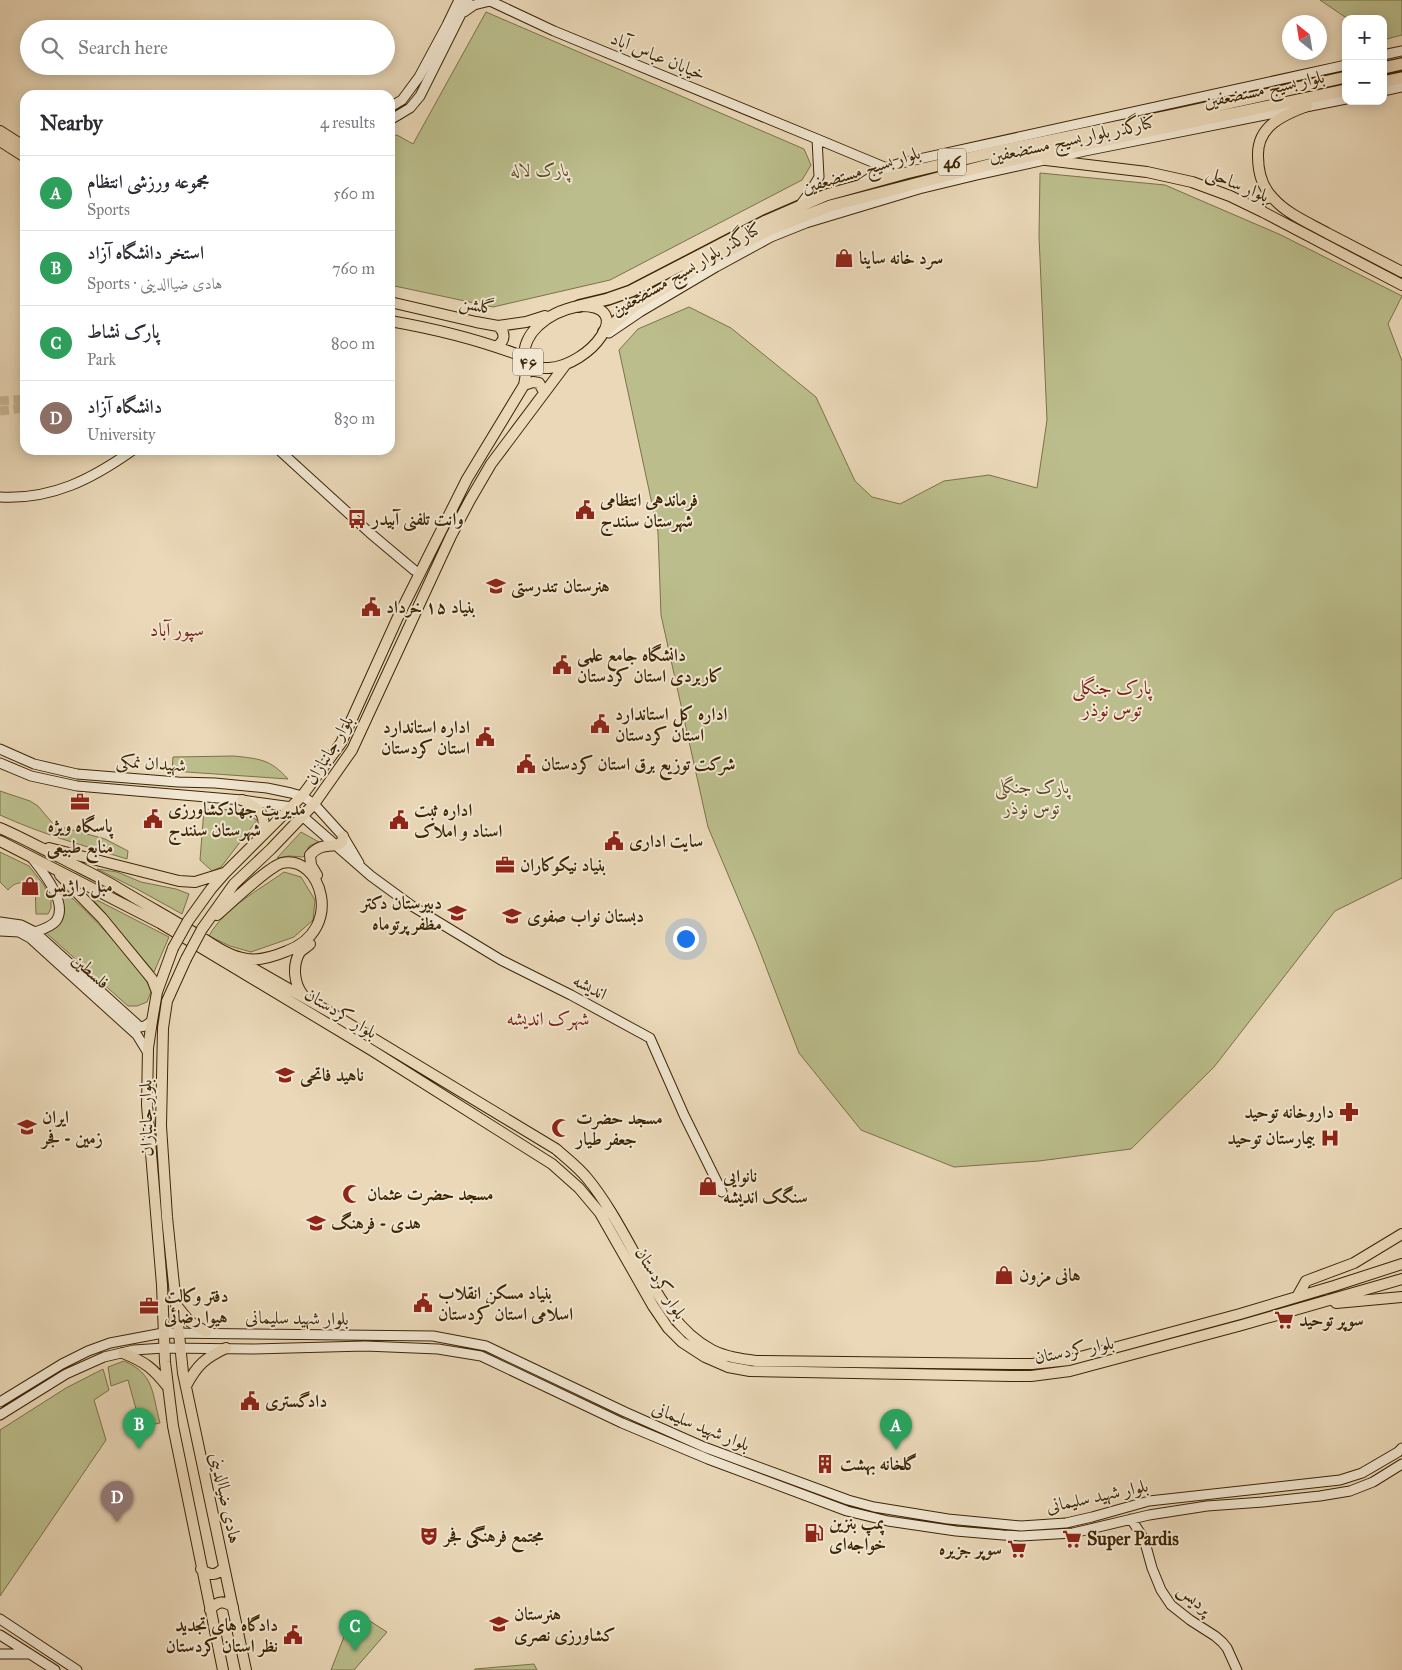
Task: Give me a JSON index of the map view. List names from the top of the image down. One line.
{"streets":{"highway":["بلوار بسیج مستضعفین","46"],"main road":["خیابان عباس آباد","کنارگذر بلوار بسیج مستضعفین","بلوار ساحلی","گلشن","۴۶","بلوار جانبازان","شهیدان نمکی","فلسطین","اندیشه","بلوار کردستان","بلوار شهید سلیمانی","هادی ضیاالدینی","پردیس"]},"crossings":[["خیابان عباس آباد","بلوار بسیج مستضعفین"],["خیابان عباس آباد","کنارگذر بلوار بسیج مستضعفین"],["بلوار بسیج مستضعفین","کنارگذر بلوار بسیج مستضعفین"],["بلوار بسیج مستضعفین","گلشن"],["بلوار بسیج مستضعفین","۴۶"],["بلوار بسیج مستضعفین","بلوار جانبازان"],["کنارگذر بلوار بسیج مستضعفین","بلوار ساحلی"],["کنارگذر بلوار بسیج مستضعفین","گلشن"],["کنارگذر بلوار بسیج مستضعفین","۴۶"],["کنارگذر بلوار بسیج مستضعفین","بلوار جانبازان"],["گلشن","۴۶"],["گلشن","بلوار جانبازان"],["۴۶","بلوار جانبازان"],["بلوار جانبازان","شهیدان نمکی"],["بلوار جانبازان","فلسطین"],["بلوار جانبازان","اندیشه"],["بلوار جانبازان","بلوار کردستان"],["بلوار جانبازان","بلوار شهید سلیمانی"],["بلوار جانبازان","هادی ضیاالدینی"],["شهیدان نمکی","اندیشه"],["بلوار شهید سلیمانی","هادی ضیاالدینی"],["بلوار شهید سلیمانی","پردیس"]],"districts":["سپور آباد","پارک جنگلی توس نوذر","شهرک اندیشه"],"parks":["پارک لاله","پارک جنگلی توس نوذر"],"places":{"shop":["سرد خانه ساینا","مبل راژیس","نانوایی سنگک اندیشه","هانی مزون"],"public building":["فرماندهی انتظامی شهرستان سنندج","بنیاد ۱۵ خرداد","دانشگاه جامع علمی کاربردی استان کردستان","اداره کل استاندارد استان کردستان","اداره استاندارد استان کردستان","شرکت توزیع برق استان کردستان","مدیریت جهادکشاورزی شهرستان سنندج","اداره ثبت اسناد و املاک","سایت اداری","بنیاد مسکن انقلاب اسلامی استان کردستان","دادگستری","دادگاه های تجدید نظر استان کردستان"],"bus stop":["وانت تلفنی آبیدر"],"school or university":["هنرستان تندرستی","دبیرستان دکتر مظفر پرتوماه","دبستان نواب صفوی","ناهید فاتحی","ایران زمین - فجر","هدی - فرهنگ","هنرستان کشاورزی نصری"],"office":["پاسگاه ویژه منابع طبیعی","بنیاد نیکوکاران","دفتر وکالت هیوا رضائی"],"pharmacy":["داروخانه توحید"],"mosque":["مسجد حضرت جعفر طیار","مسجد حضرت عثمان"],"hospital":["بیمارستان توحید"],"supermarket":["سوپر توحید","Super Pardis","سوپر جزیره"],"building":["گلخانه بهشت"],"fuel station":["پمپ بنزین خواجه‌ای"],"theatre":["مجتمع فرهنگی فجر"]},"north":"top left","page":{"map_buttons":["+","−"],"search":"Search here","heading":["Nearby","4 results"],"list":[{"mark":"A","name":"مجموعه ورزشی انتظام","note":"Sports","value":"560 m"},{"mark":"B","name":"استخر دانشگاه آزاد","note":"Sports · هادی ضیاالدینی","value":"760 m"},{"mark":"C","name":"پارک نشاط","note":"Park","value":"800 m"},{"mark":"D","name":"دانشگاه آزاد","note":"University","value":"830 m"}],"pins":["B","A","D","C"]}}
